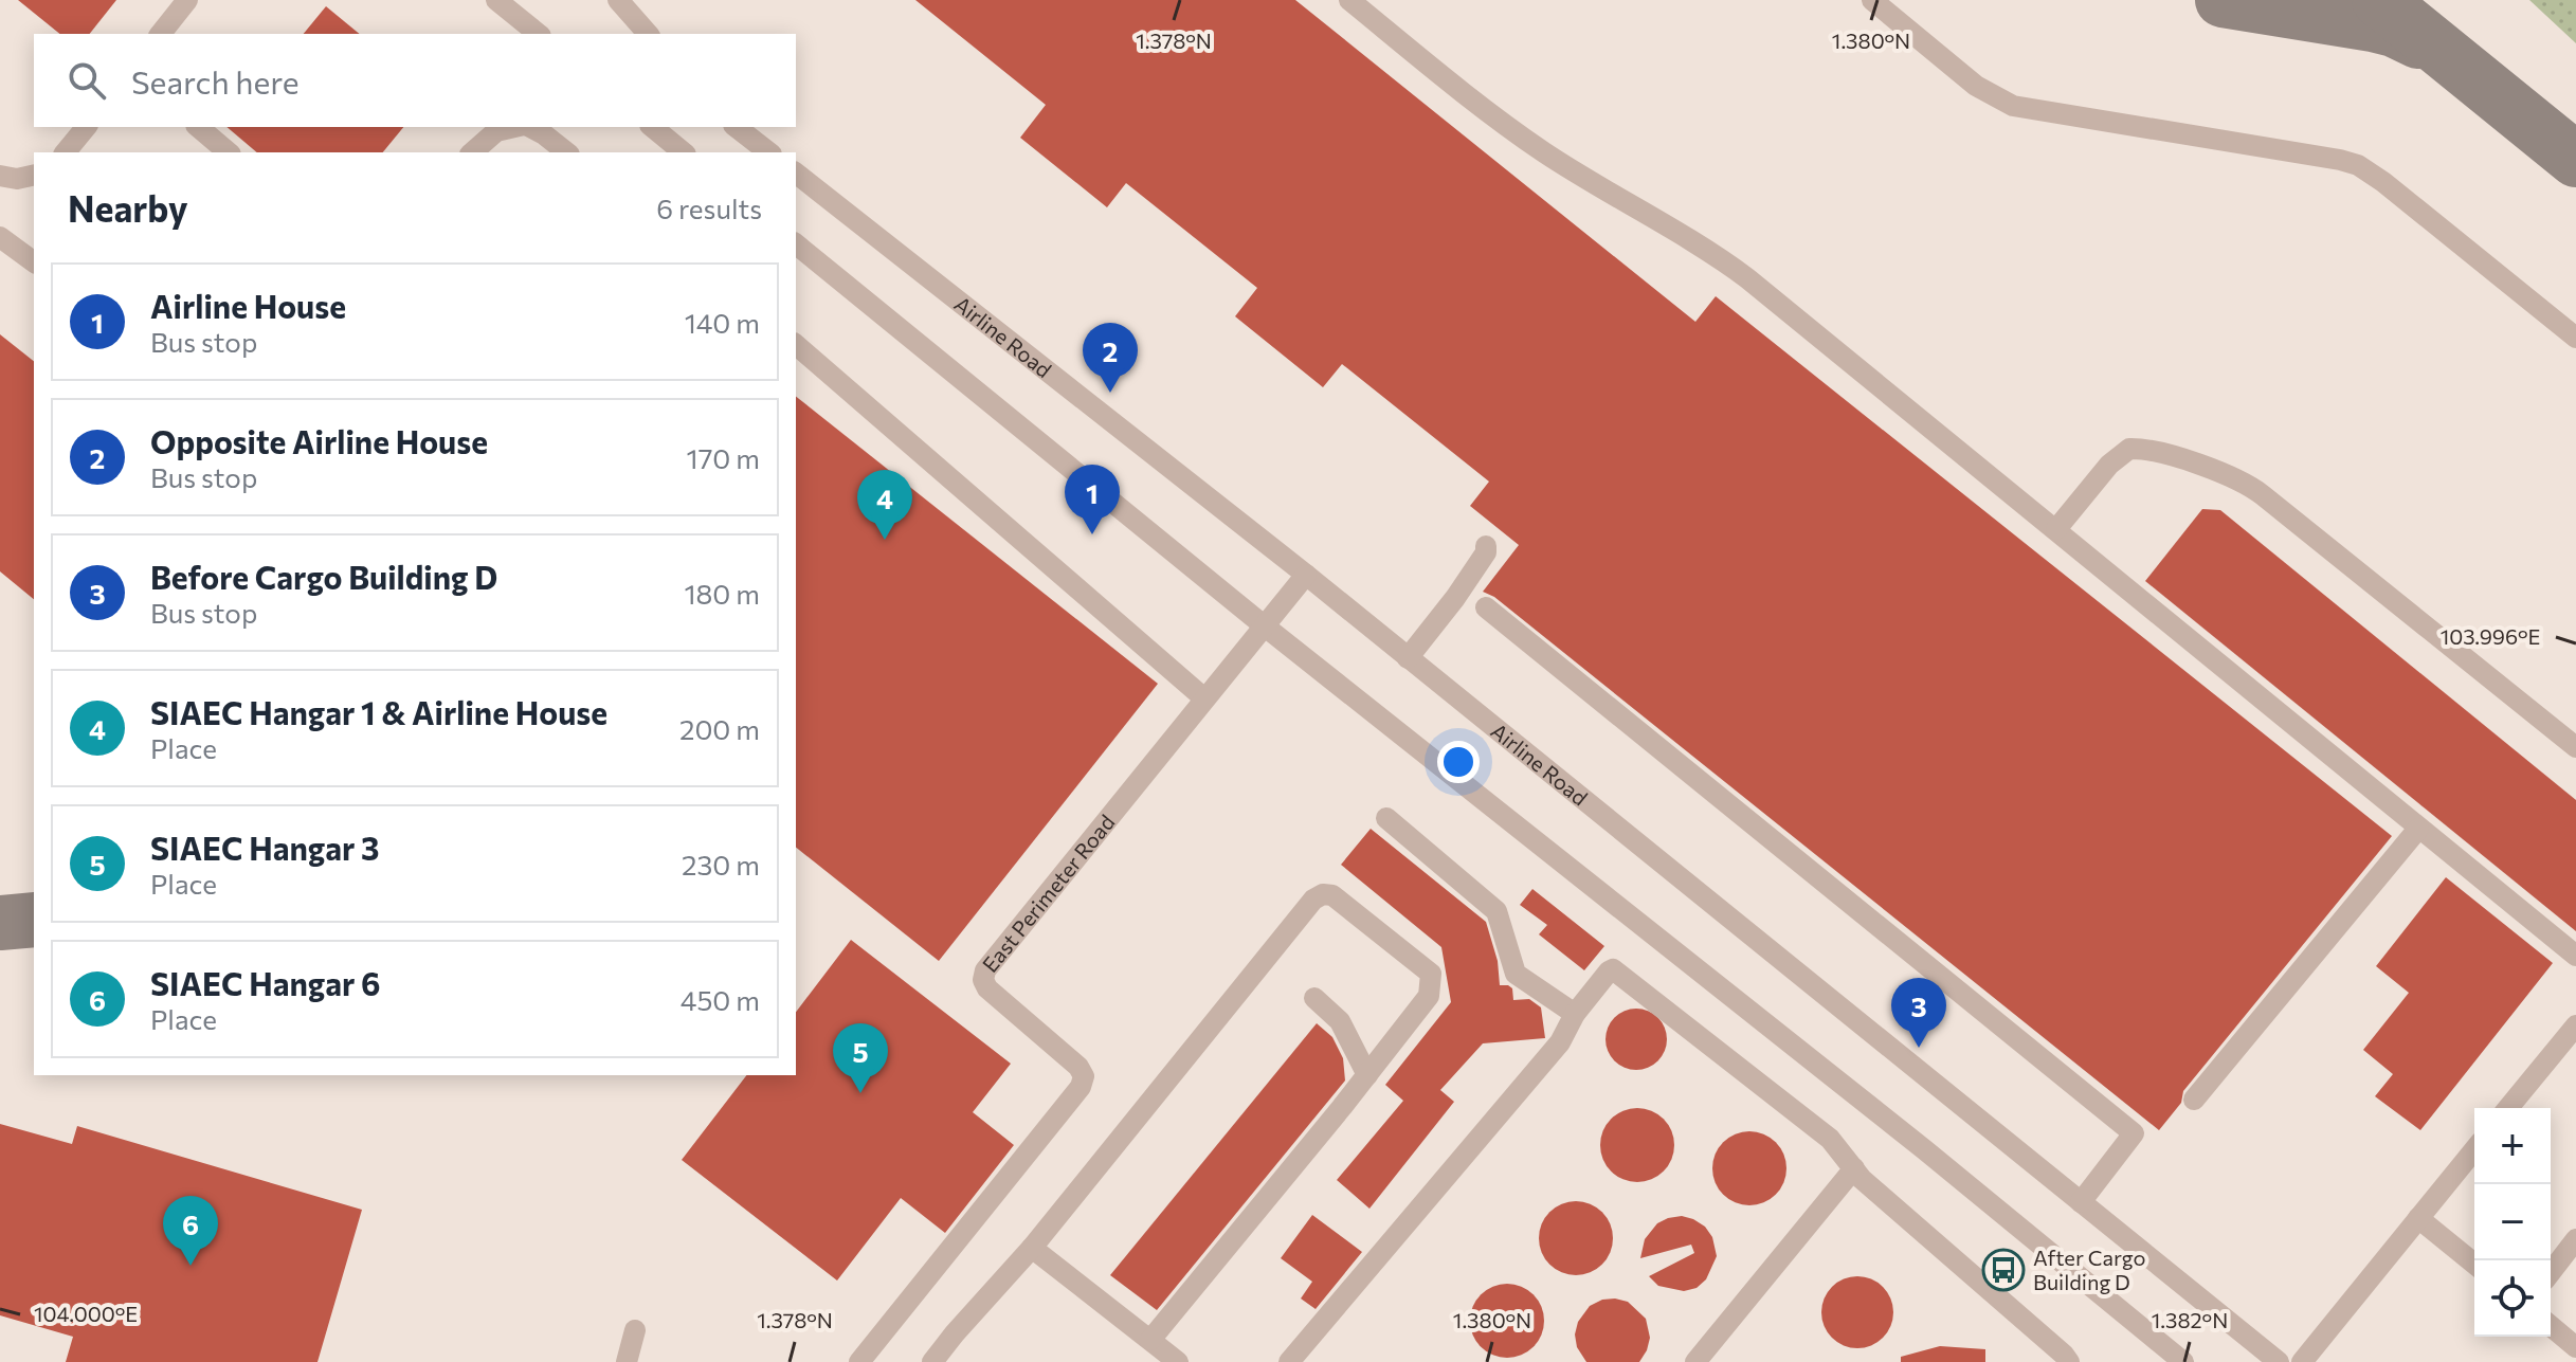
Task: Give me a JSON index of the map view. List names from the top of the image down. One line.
{"streets":{"lane":["Airline Road","East Perimeter Road"]},"crossings":[["Airline Road","East Perimeter Road"]],"places":{"bus stop":["After Cargo Building D"]},"page":{"search":"Search here","heading":["Nearby","6 results"],"list":[{"mark":"1","name":"Airline House","note":"Bus stop","value":"140 m"},{"mark":"2","name":"Opposite Airline House","note":"Bus stop","value":"170 m"},{"mark":"3","name":"Before Cargo Building D","note":"Bus stop","value":"180 m"},{"mark":"4","name":"SIAEC Hangar 1 & Airline House","note":"Place","value":"200 m"},{"mark":"5","name":"SIAEC Hangar 3","note":"Place","value":"230 m"},{"mark":"6","name":"SIAEC Hangar 6","note":"Place","value":"450 m"}],"pins":["2","1","4","3","5","6"],"map_buttons":["+","−"]},"coordinates":["1.378°N","1.380°N","103.996°E","104.000°E","1.382°N"]}
